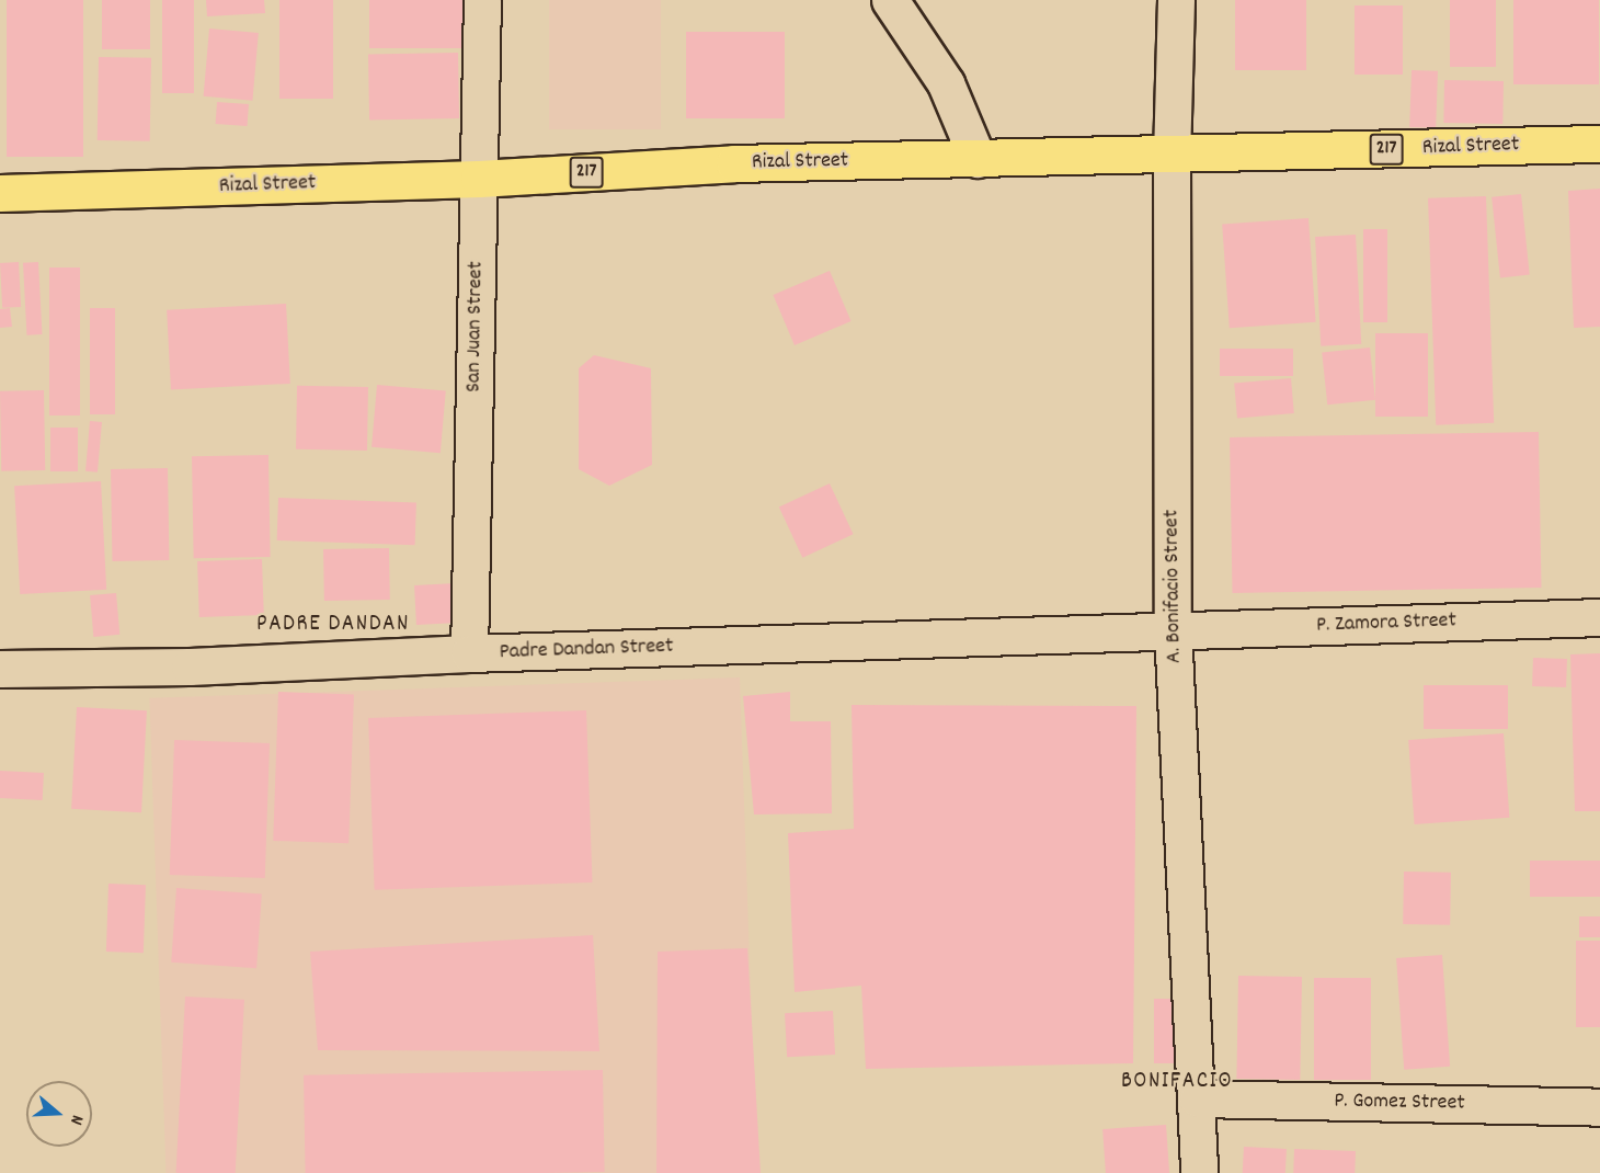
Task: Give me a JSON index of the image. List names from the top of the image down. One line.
{"streets":{"main road":["Rizal Street","217"],"street":["San Juan Street","A. Bonifacio Street","P. Zamora Street","Padre Dandan Street","P. Gomez Street"]},"crossings":[["Rizal Street","San Juan Street"],["Rizal Street","A. Bonifacio Street"],["San Juan Street","Padre Dandan Street"],["A. Bonifacio Street","P. Zamora Street"],["A. Bonifacio Street","Padre Dandan Street"],["A. Bonifacio Street","P. Gomez Street"],["P. Zamora Street","Padre Dandan Street"]],"districts":["PADRE DANDAN","BONIFACIO"],"north":"right"}
